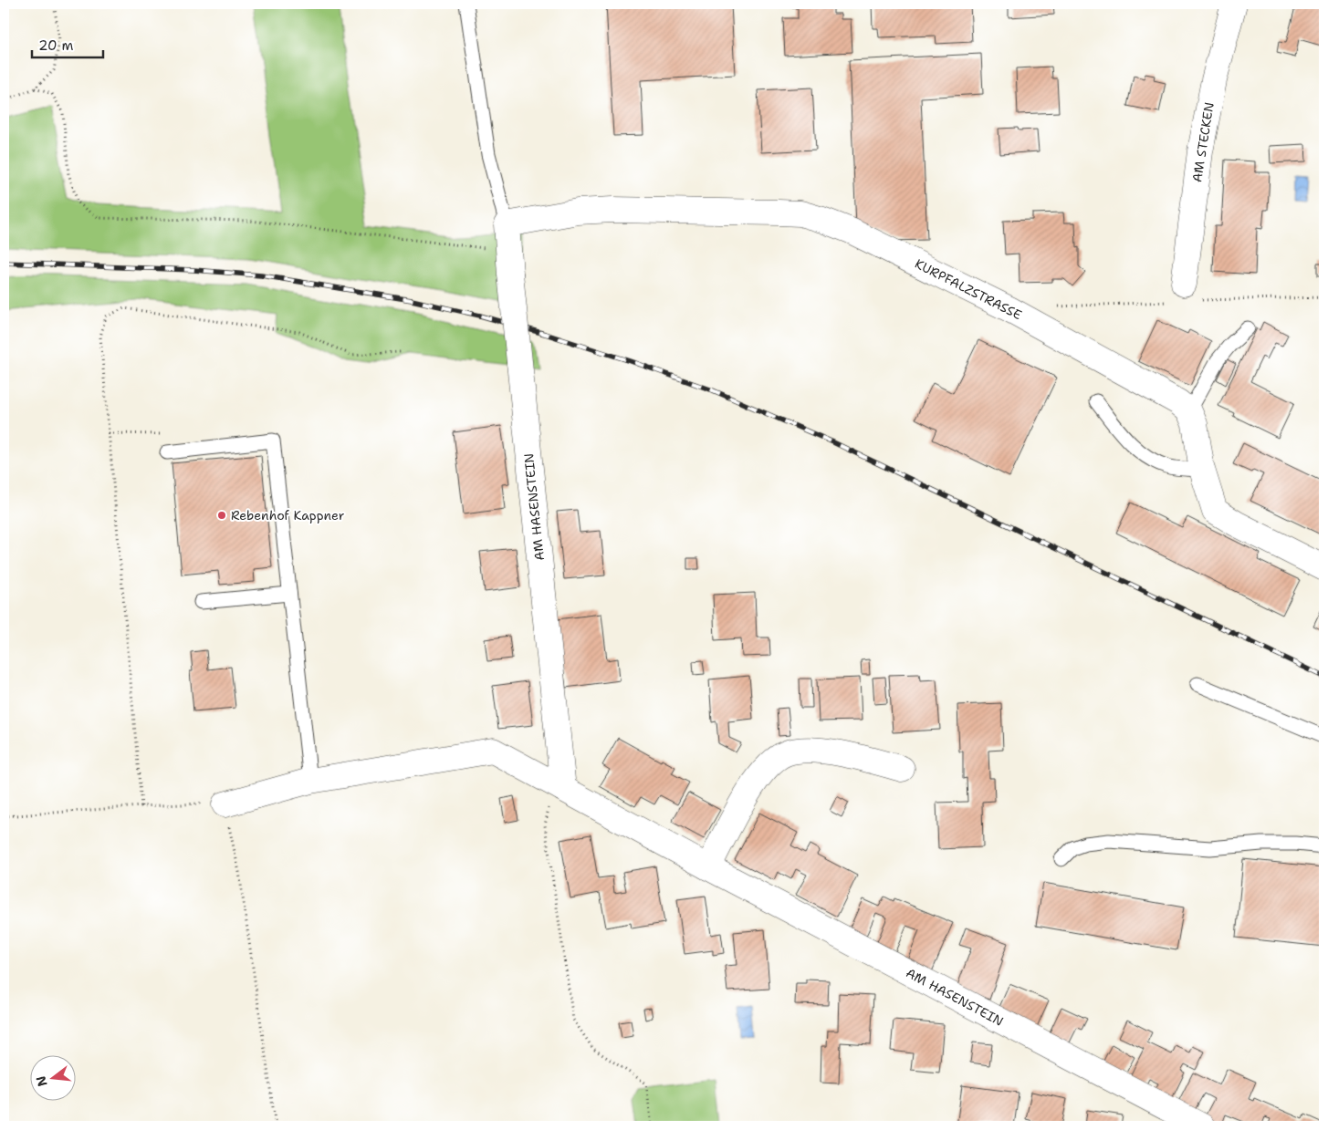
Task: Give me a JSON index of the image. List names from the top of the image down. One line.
{"streets":{"street":["AM STECKEN","KURPFALZSTRASSE","AM HASENSTEIN"]},"crossings":[["KURPFALZSTRASSE","AM HASENSTEIN"]],"places":["Rebenhof Kappner"],"scale_bar":"20 m","north":"left"}
